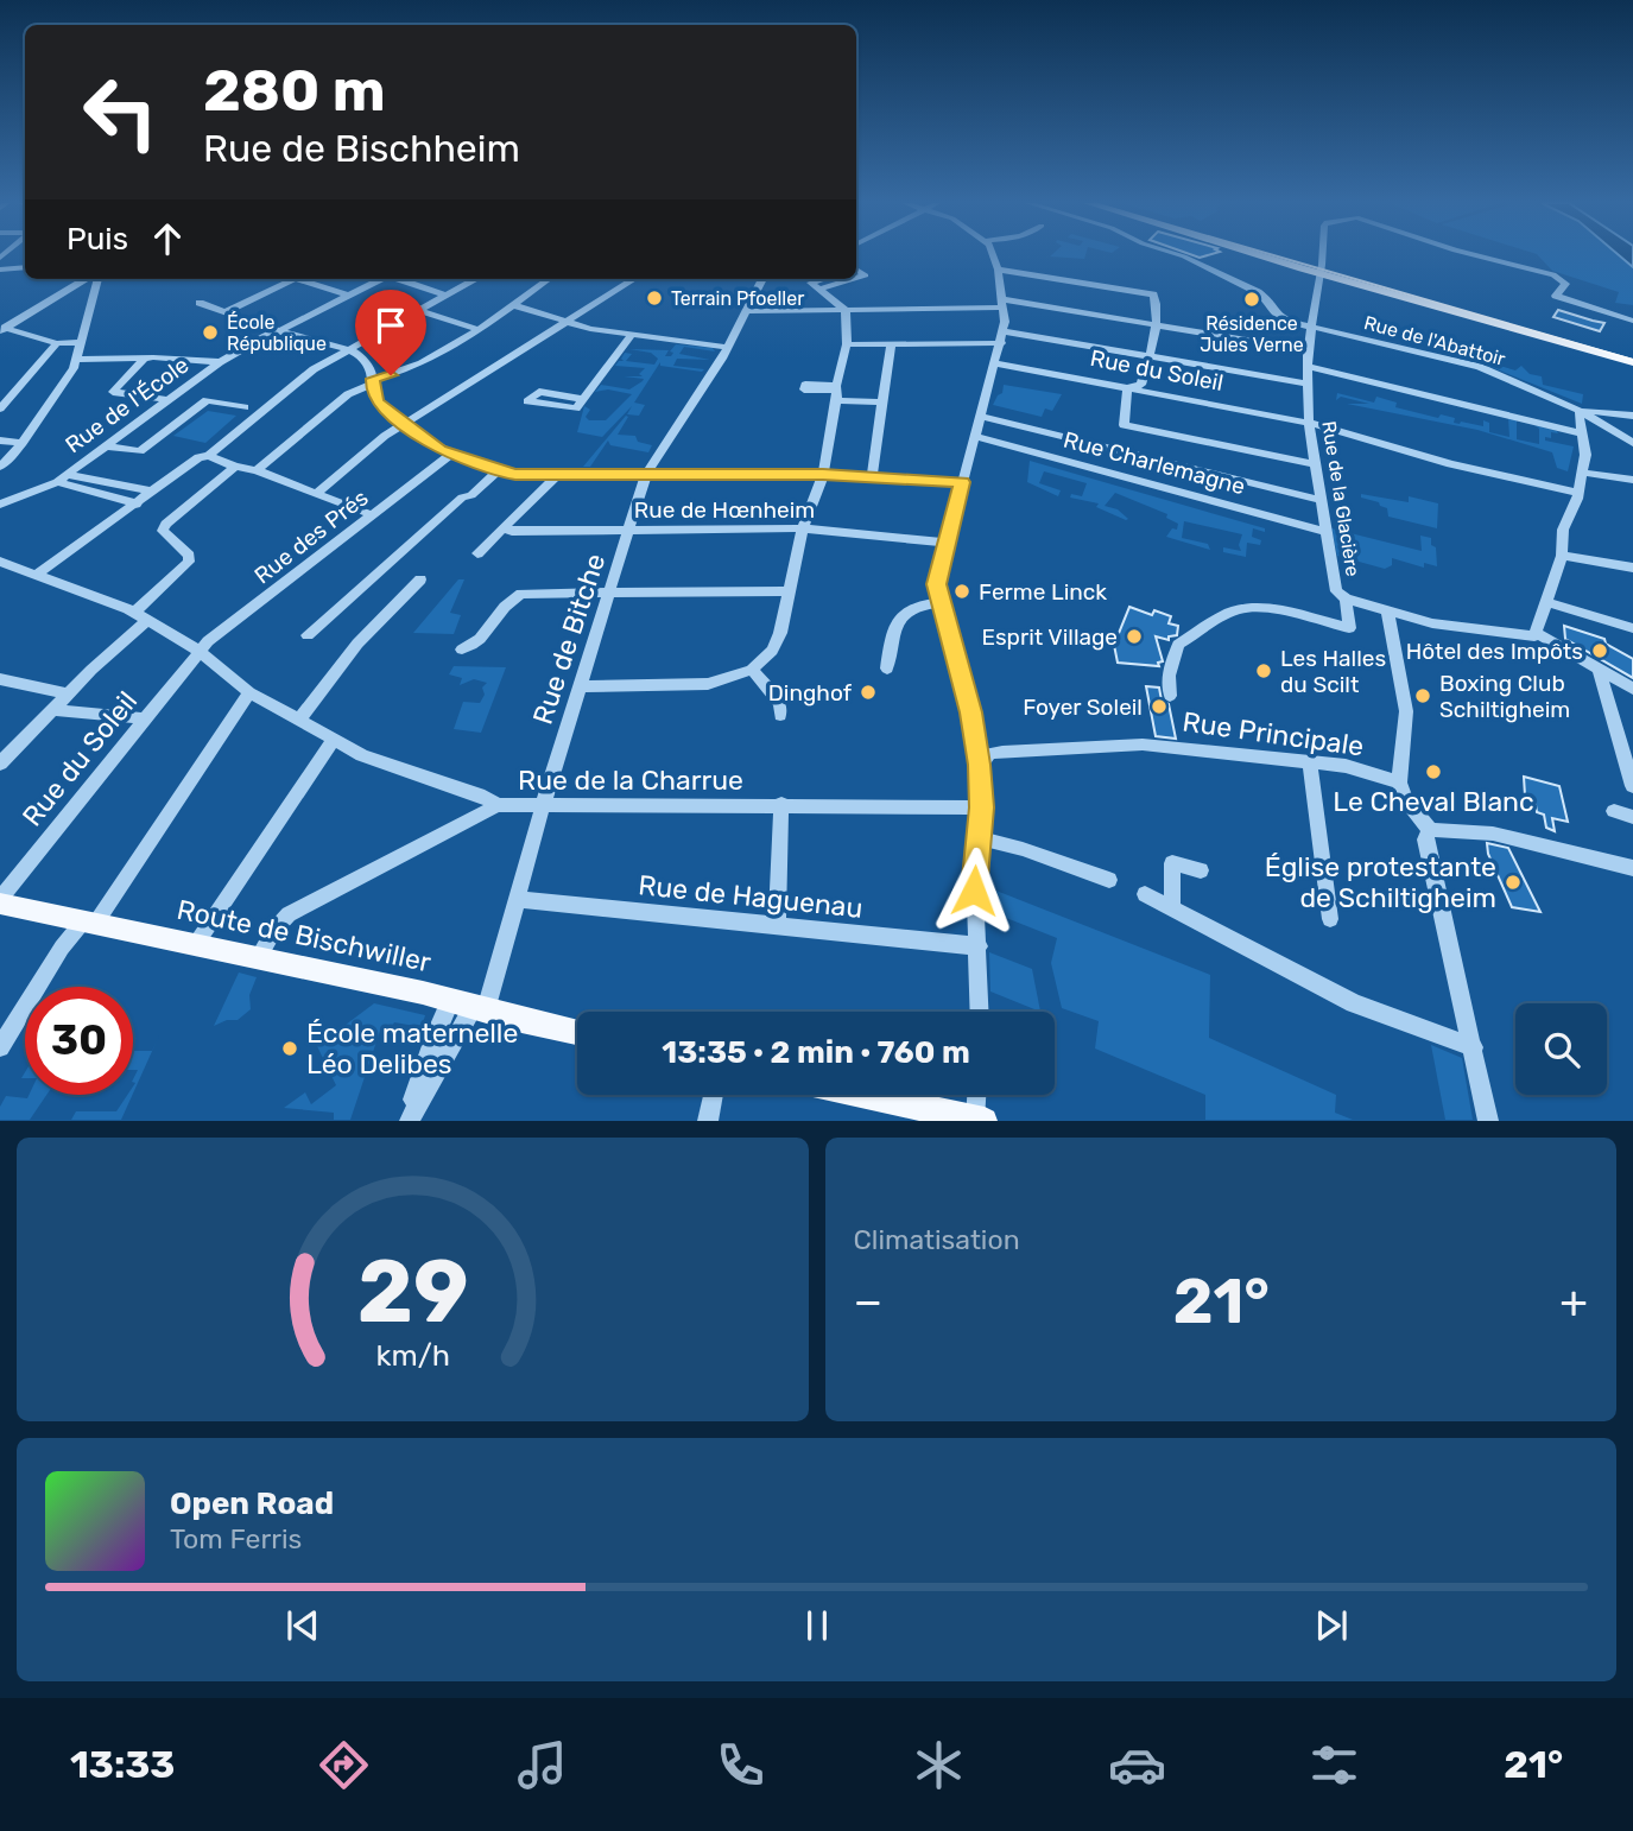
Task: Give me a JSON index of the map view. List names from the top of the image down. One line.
{"streets":{"main road":["Route de Bischwiller"],"street":["Rue de l'Abattoir","Rue du Soleil","Rue de l'École","Rue Charlemagne","Rue de la Glacière","Rue de Hœnheim","Rue des Prés","Rue de Bitche","Rue Principale","Rue de la Charrue","Rue de Haguenau"]},"crossings":[["Rue de l'Abattoir","Rue de la Glacière"],["Rue du Soleil","Rue de la Glacière"],["Rue du Soleil","Rue des Prés"],["Rue du Soleil","Rue de la Charrue"],["Rue du Soleil","Route de Bischwiller"],["Rue Charlemagne","Rue de la Glacière"],["Rue de Hœnheim","Rue de Bitche"],["Rue des Prés","Rue de la Charrue"],["Rue de Bitche","Rue de la Charrue"],["Rue de Bitche","Rue de Haguenau"],["Rue de Bitche","Route de Bischwiller"]],"places":["Terrain Pfoeller","Résidence Jules Verne","École République","Ferme Linck","Esprit Village","Hôtel des Impôts","Les Halles du Scilt","Dinghof","Boxing Club Schiltigheim","Foyer Soleil","Le Cheval Blanc","Église protestante de Schiltigheim","École maternelle Léo Delibes"],"page":{"turn":["280 m","Rue de Bischheim"],"then":"Puis","limit":"30","trip":"13:35 · 2 min · 760 m","tile":"Climatisation","heat":["−","21°","+"],"song":["Open Road","Tom Ferris"],"tabs":["13:33","21°"],"gauge":["29","km/h"]}}
